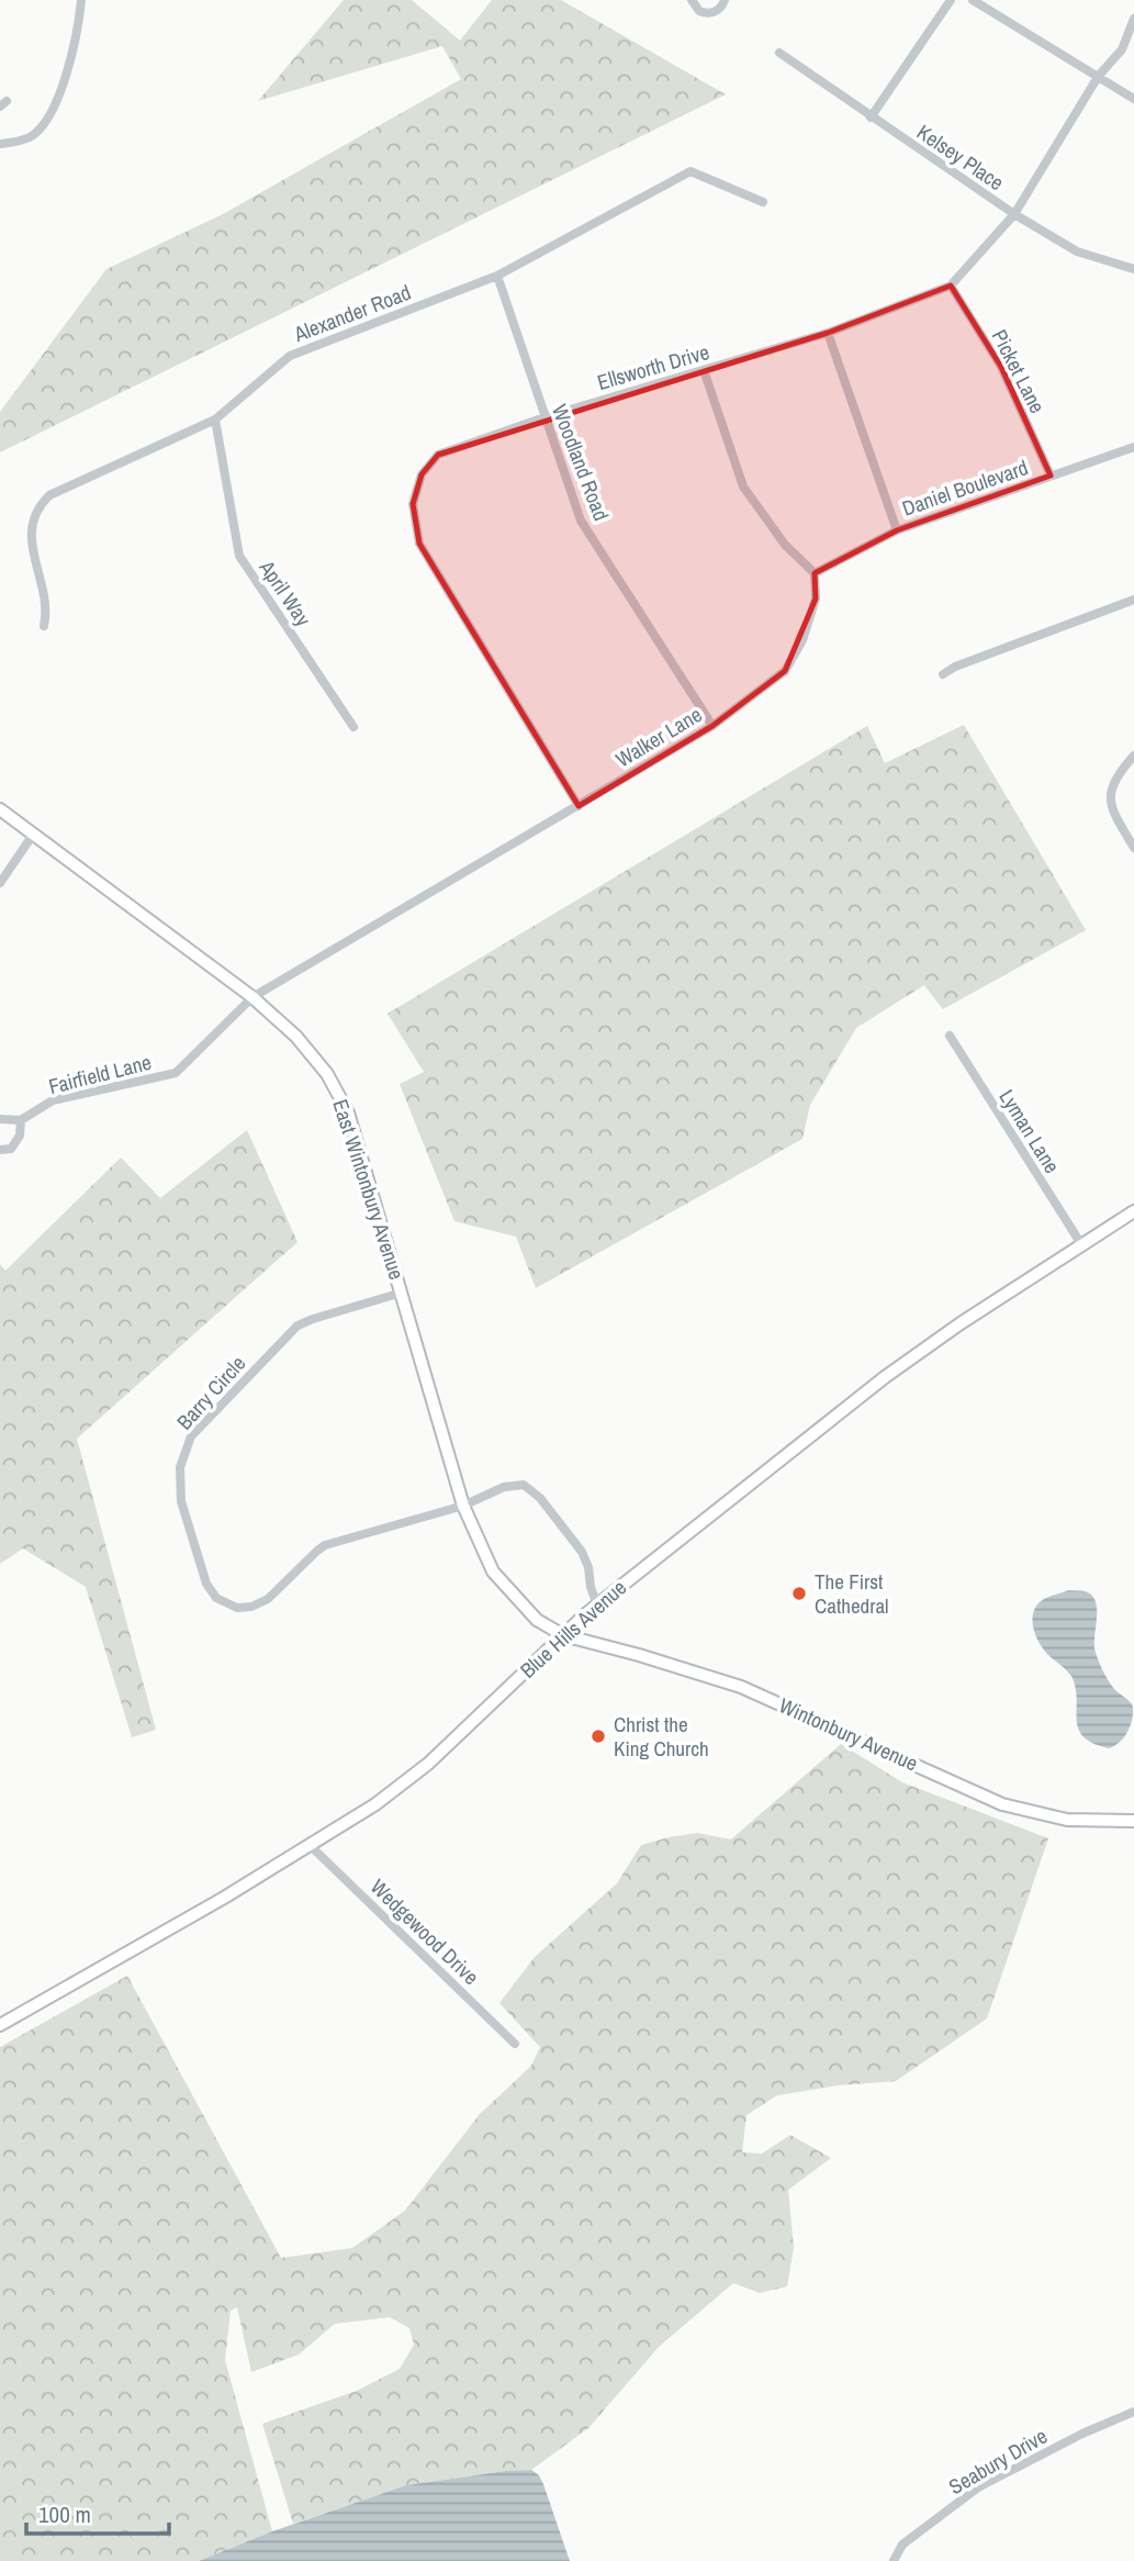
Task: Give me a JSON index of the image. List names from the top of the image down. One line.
{"streets":{"main road":["East Wintonbury Avenue","Blue Hills Avenue","Wintonbury Avenue"],"street":["Kelsey Place","Alexander Road","Ellsworth Drive","Picket Lane","Woodland Road","Daniel Boulevard","April Way","Walker Lane","Fairfield Lane","Lyman Lane","Barry Circle","Wedgewood Drive","Seabury Drive"]},"crossings":[["Kelsey Place","Ellsworth Drive"],["Alexander Road","Woodland Road"],["Alexander Road","April Way"],["Ellsworth Drive","Picket Lane"],["Ellsworth Drive","Woodland Road"],["Ellsworth Drive","Walker Lane"],["Picket Lane","Daniel Boulevard"],["Woodland Road","Walker Lane"],["Daniel Boulevard","Walker Lane"],["Walker Lane","Fairfield Lane"],["Walker Lane","East Wintonbury Avenue"],["Fairfield Lane","East Wintonbury Avenue"],["Lyman Lane","Blue Hills Avenue"],["East Wintonbury Avenue","Barry Circle"],["East Wintonbury Avenue","Blue Hills Avenue"],["East Wintonbury Avenue","Wintonbury Avenue"],["Blue Hills Avenue","Wintonbury Avenue"],["Blue Hills Avenue","Wedgewood Drive"]],"places":["The First Cathedral","Christ the King Church"],"scale_bar":"100 m"}
